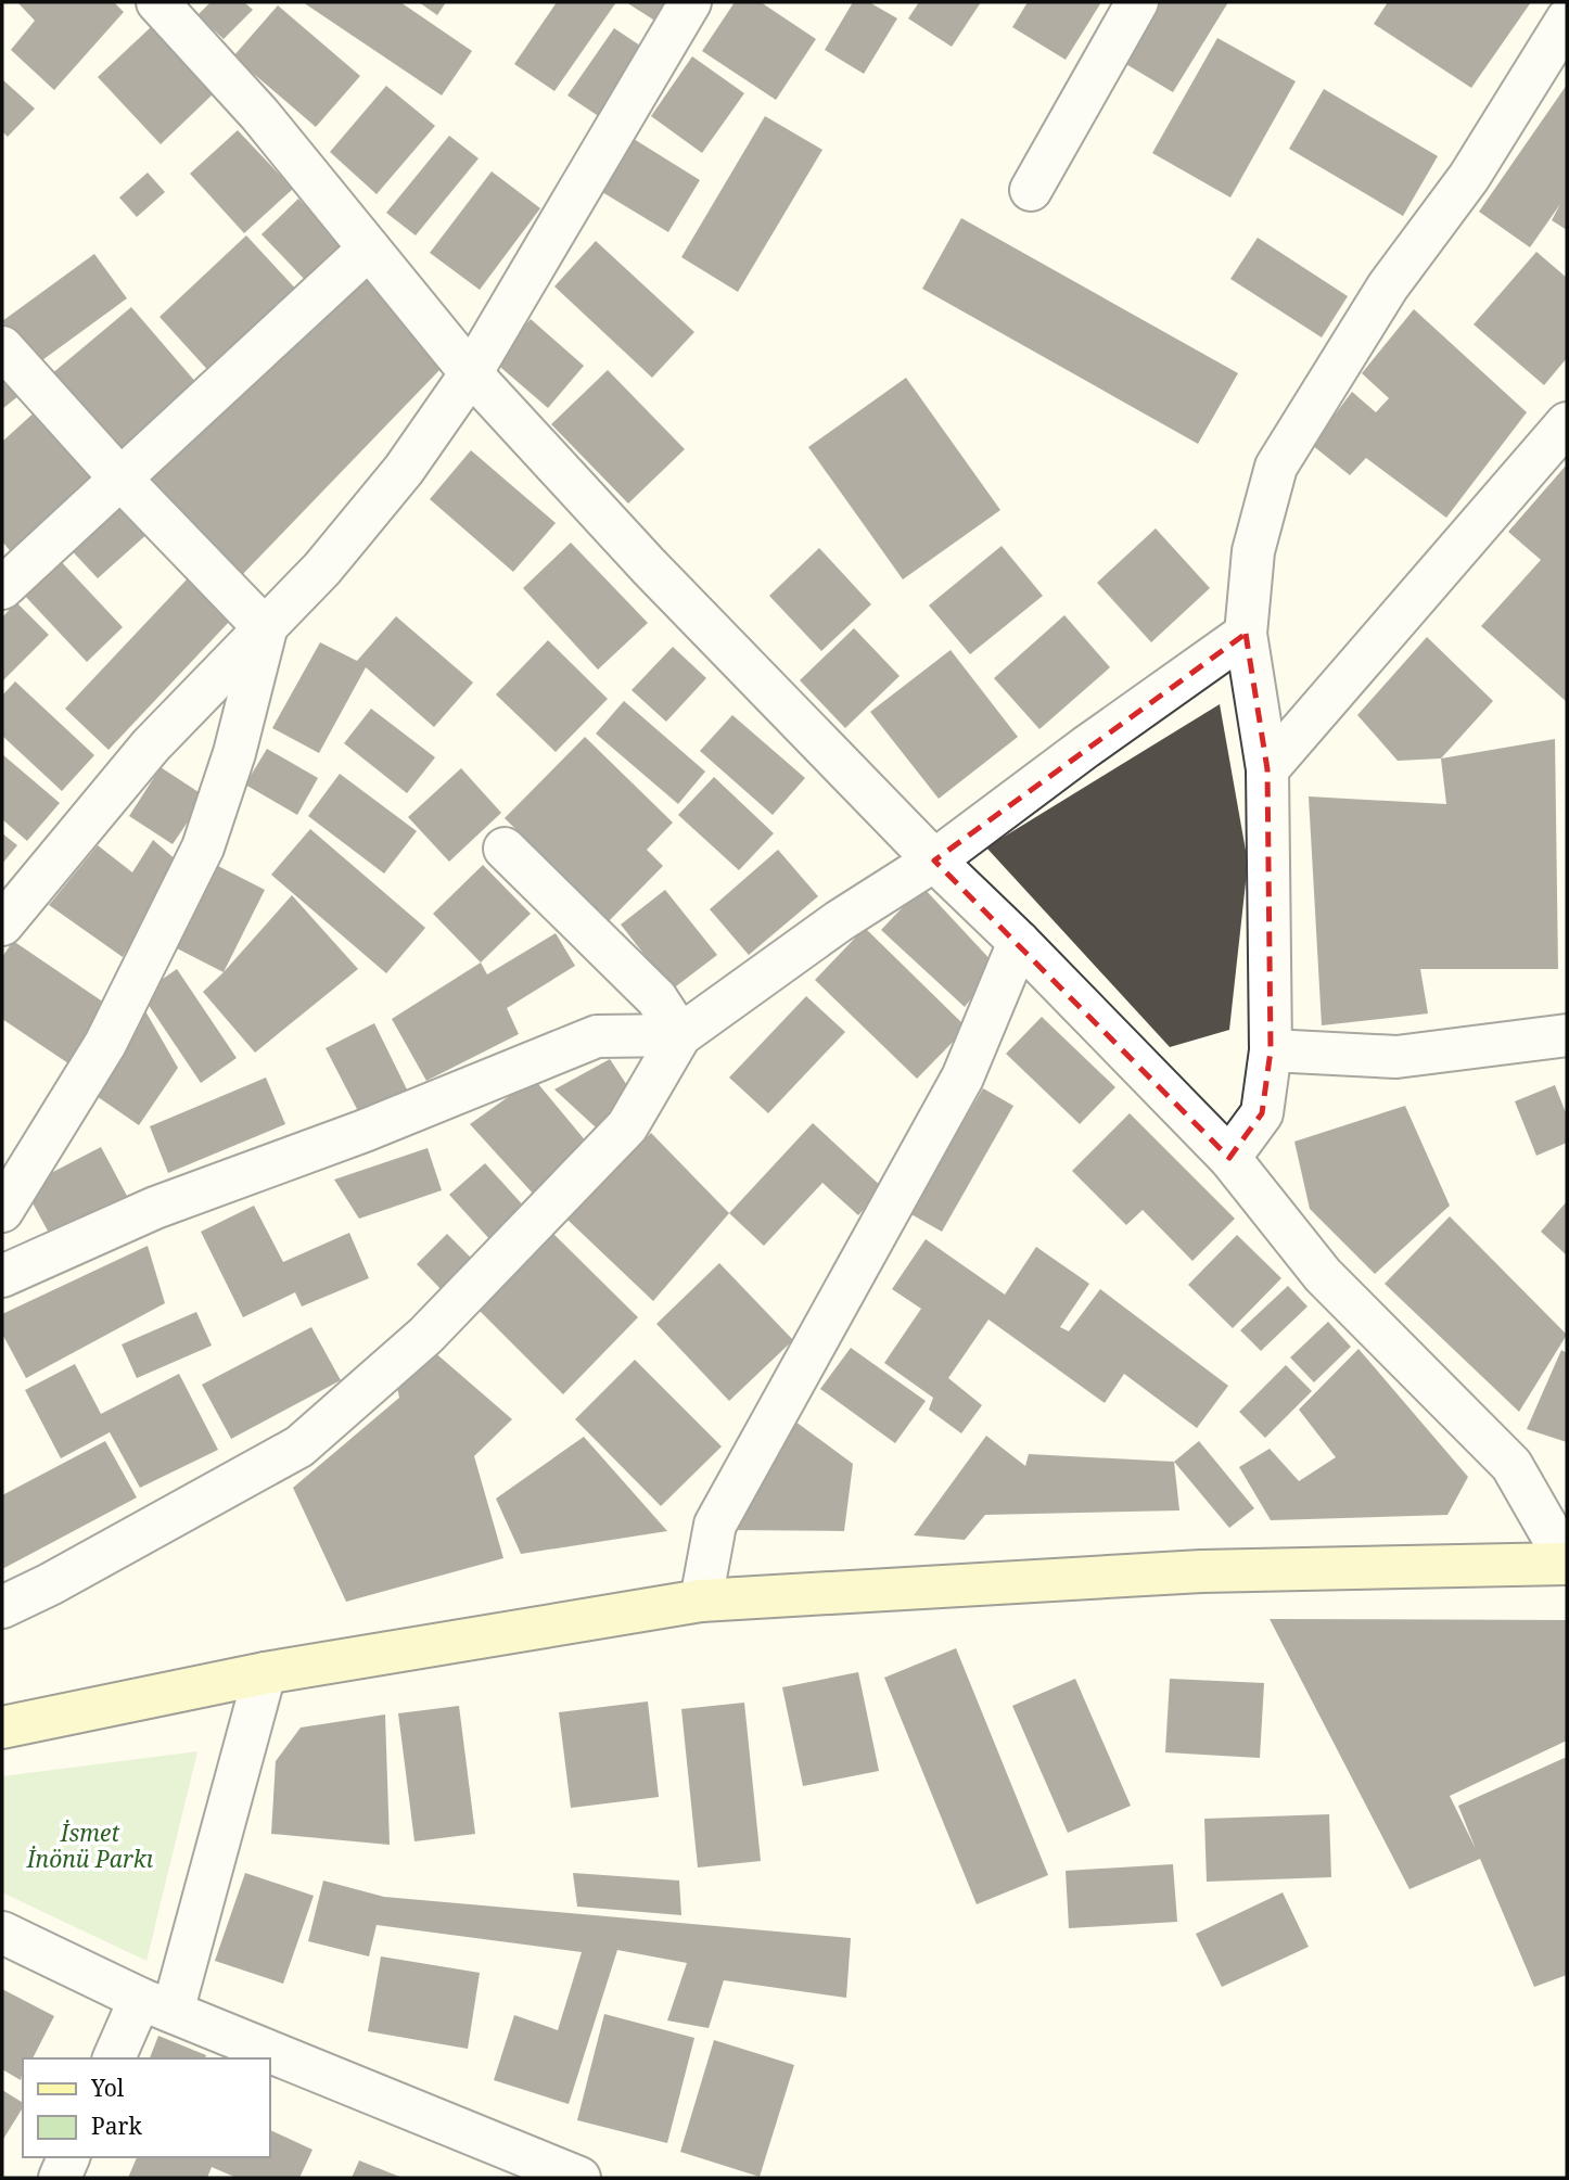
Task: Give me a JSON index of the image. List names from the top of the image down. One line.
{"parks":["İsmet İnönü Parkı"],"legend":["Yol","Park"]}
